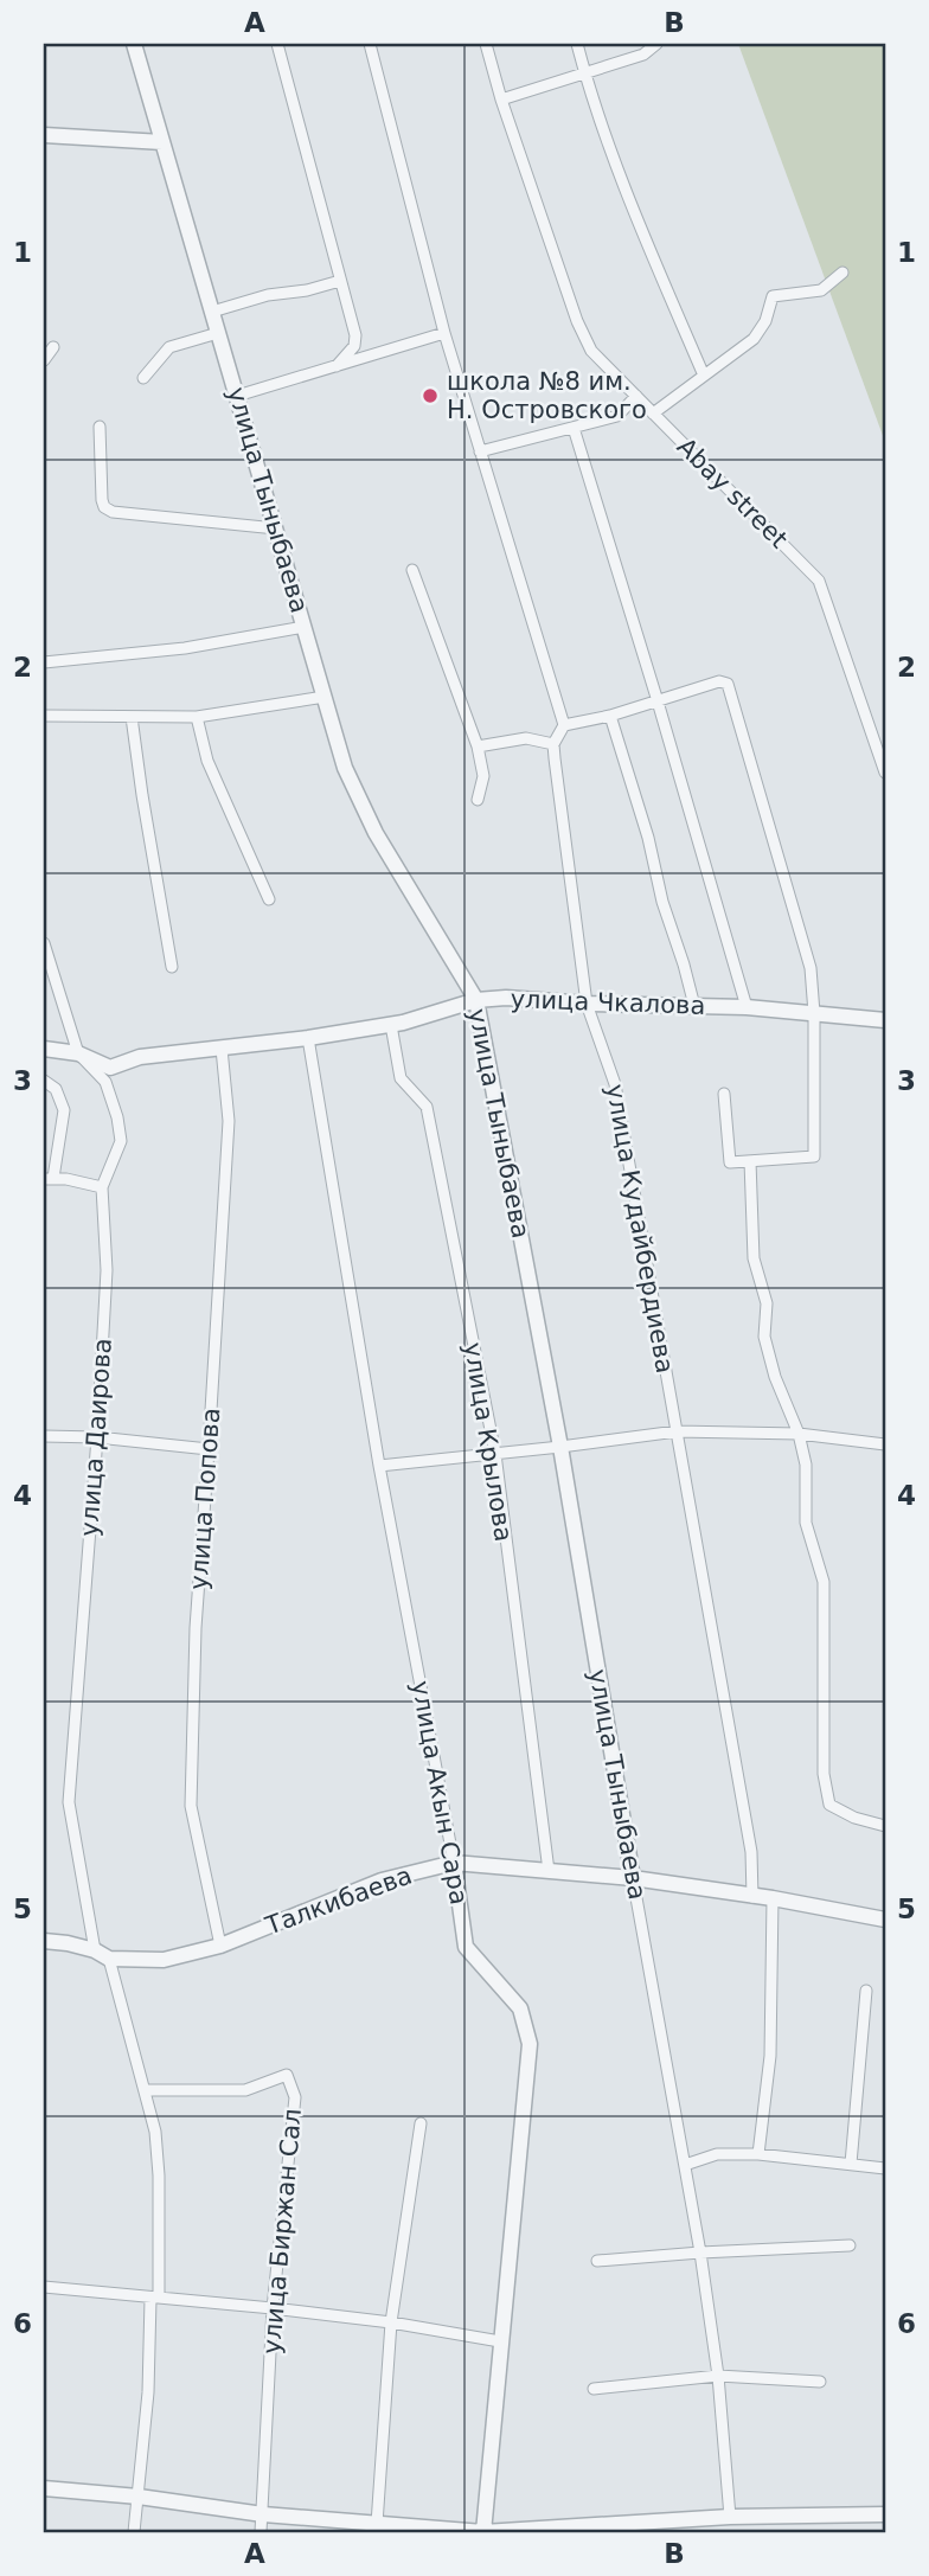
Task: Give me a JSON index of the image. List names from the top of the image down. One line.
{"streets":{"street":["Abay street","улица Тыныбаева","улица Чкалова","улица Кудайбердиева","улица Даирова","улица Крылова","улица Попова","улица Акын Сара","Талкибаева","улица Биржан Сал"]},"crossings":[["улица Тыныбаева","улица Чкалова"],["улица Тыныбаева","Талкибаева"],["улица Чкалова","улица Кудайбердиева"],["улица Чкалова","улица Даирова"],["улица Чкалова","улица Крылова"],["улица Чкалова","улица Попова"],["улица Чкалова","улица Акын Сара"],["улица Кудайбердиева","Талкибаева"],["улица Даирова","Талкибаева"],["улица Даирова","улица Биржан Сал"],["улица Крылова","Талкибаева"],["улица Попова","Талкибаева"],["улица Акын Сара","Талкибаева"]],"places":["школа №8 им. Н. Островского"],"grid":{"columns":["A","B"],"rows":["1","2","3","4","5","6"]}}
